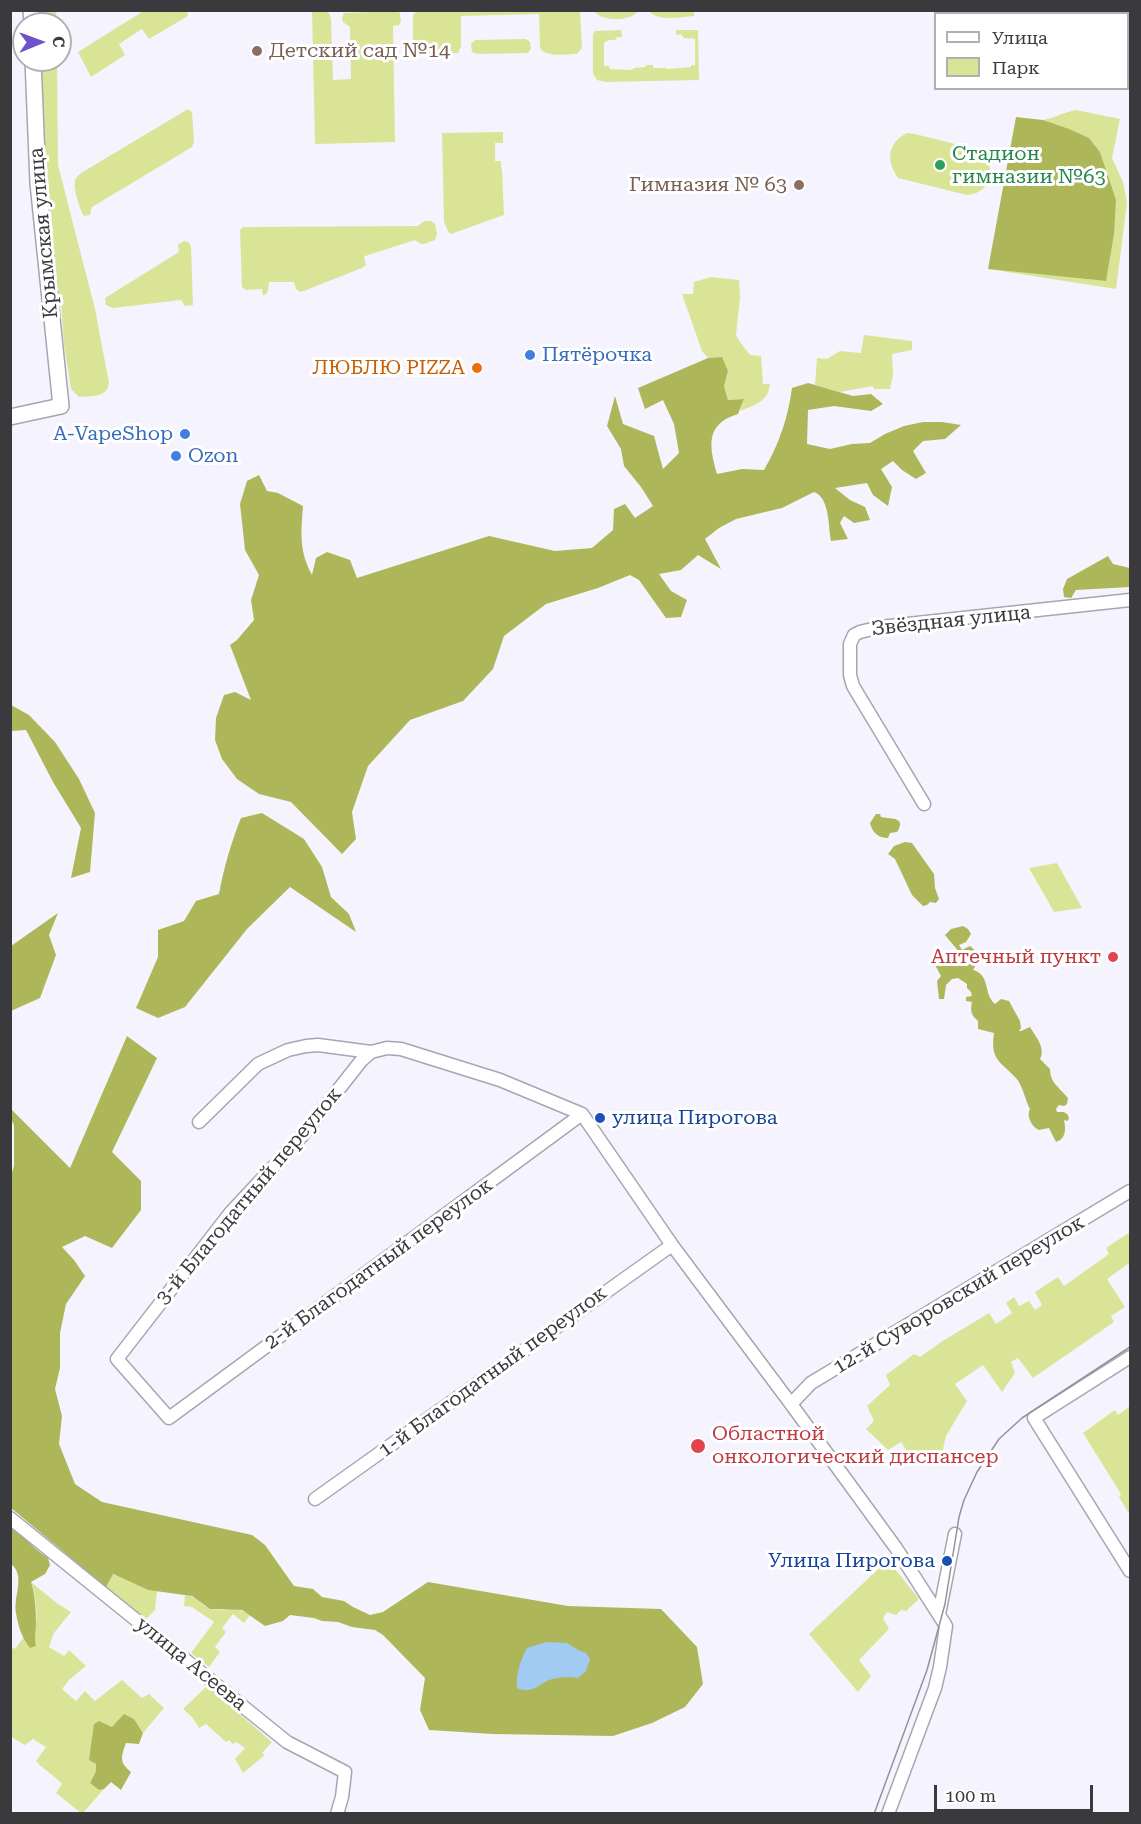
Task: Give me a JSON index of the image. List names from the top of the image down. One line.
{"streets":{"street":["Крымская улица","Звёздная улица","3-й Благодатный переулок","2-й Благодатный переулок","12-й Суворовский переулок","1-й Благодатный переулок","улица Асеева"]},"crossings":[["3-й Благодатный переулок","2-й Благодатный переулок"]],"places":["Детский сад №14","Стадион гимназии №63","Гимназия № 63","Пятёрочка","ЛЮБЛЮ PIZZA","A-VapeShop","Ozon","Аптечный пункт","улица Пирогова","Областной онкологический диспансер","Улица Пирогова"],"legend":["Улица","Парк"],"scale_bar":"100 m","north":"right"}
